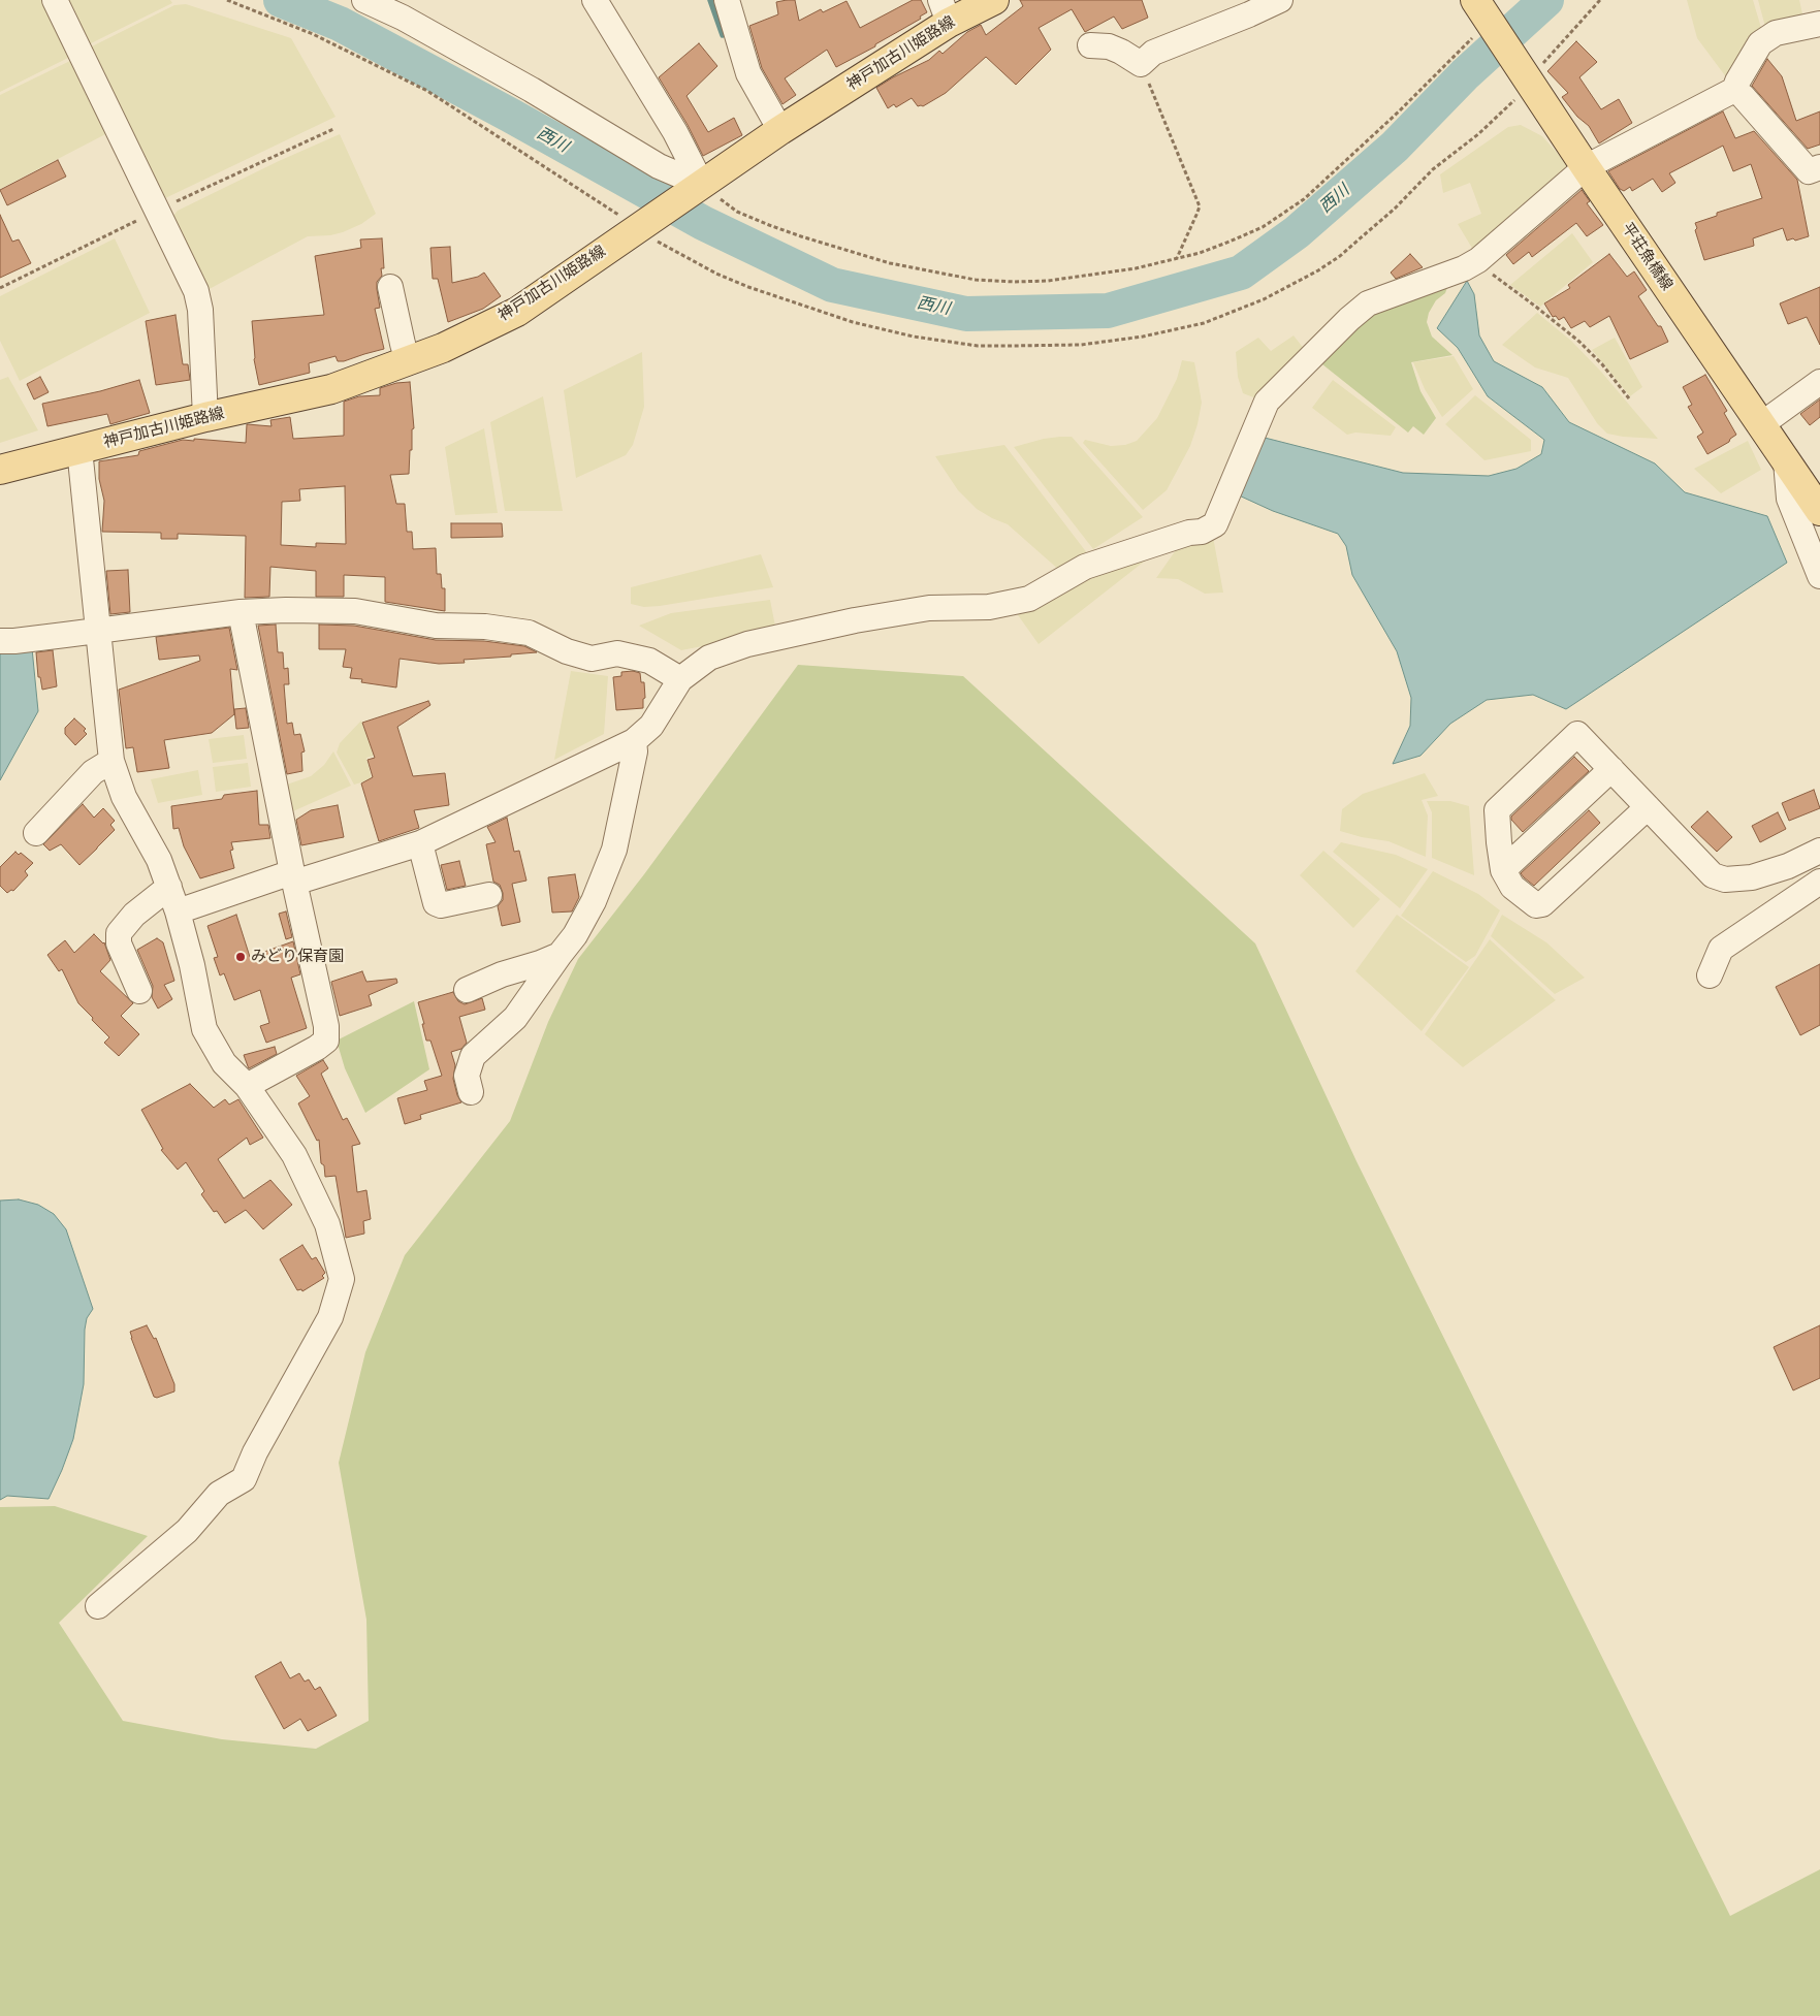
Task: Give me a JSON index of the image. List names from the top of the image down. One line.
{"streets":{"main road":["神戸加古川姫路線","平荘魚橋線"]},"water":["西川"],"places":["みどり保育園"]}
